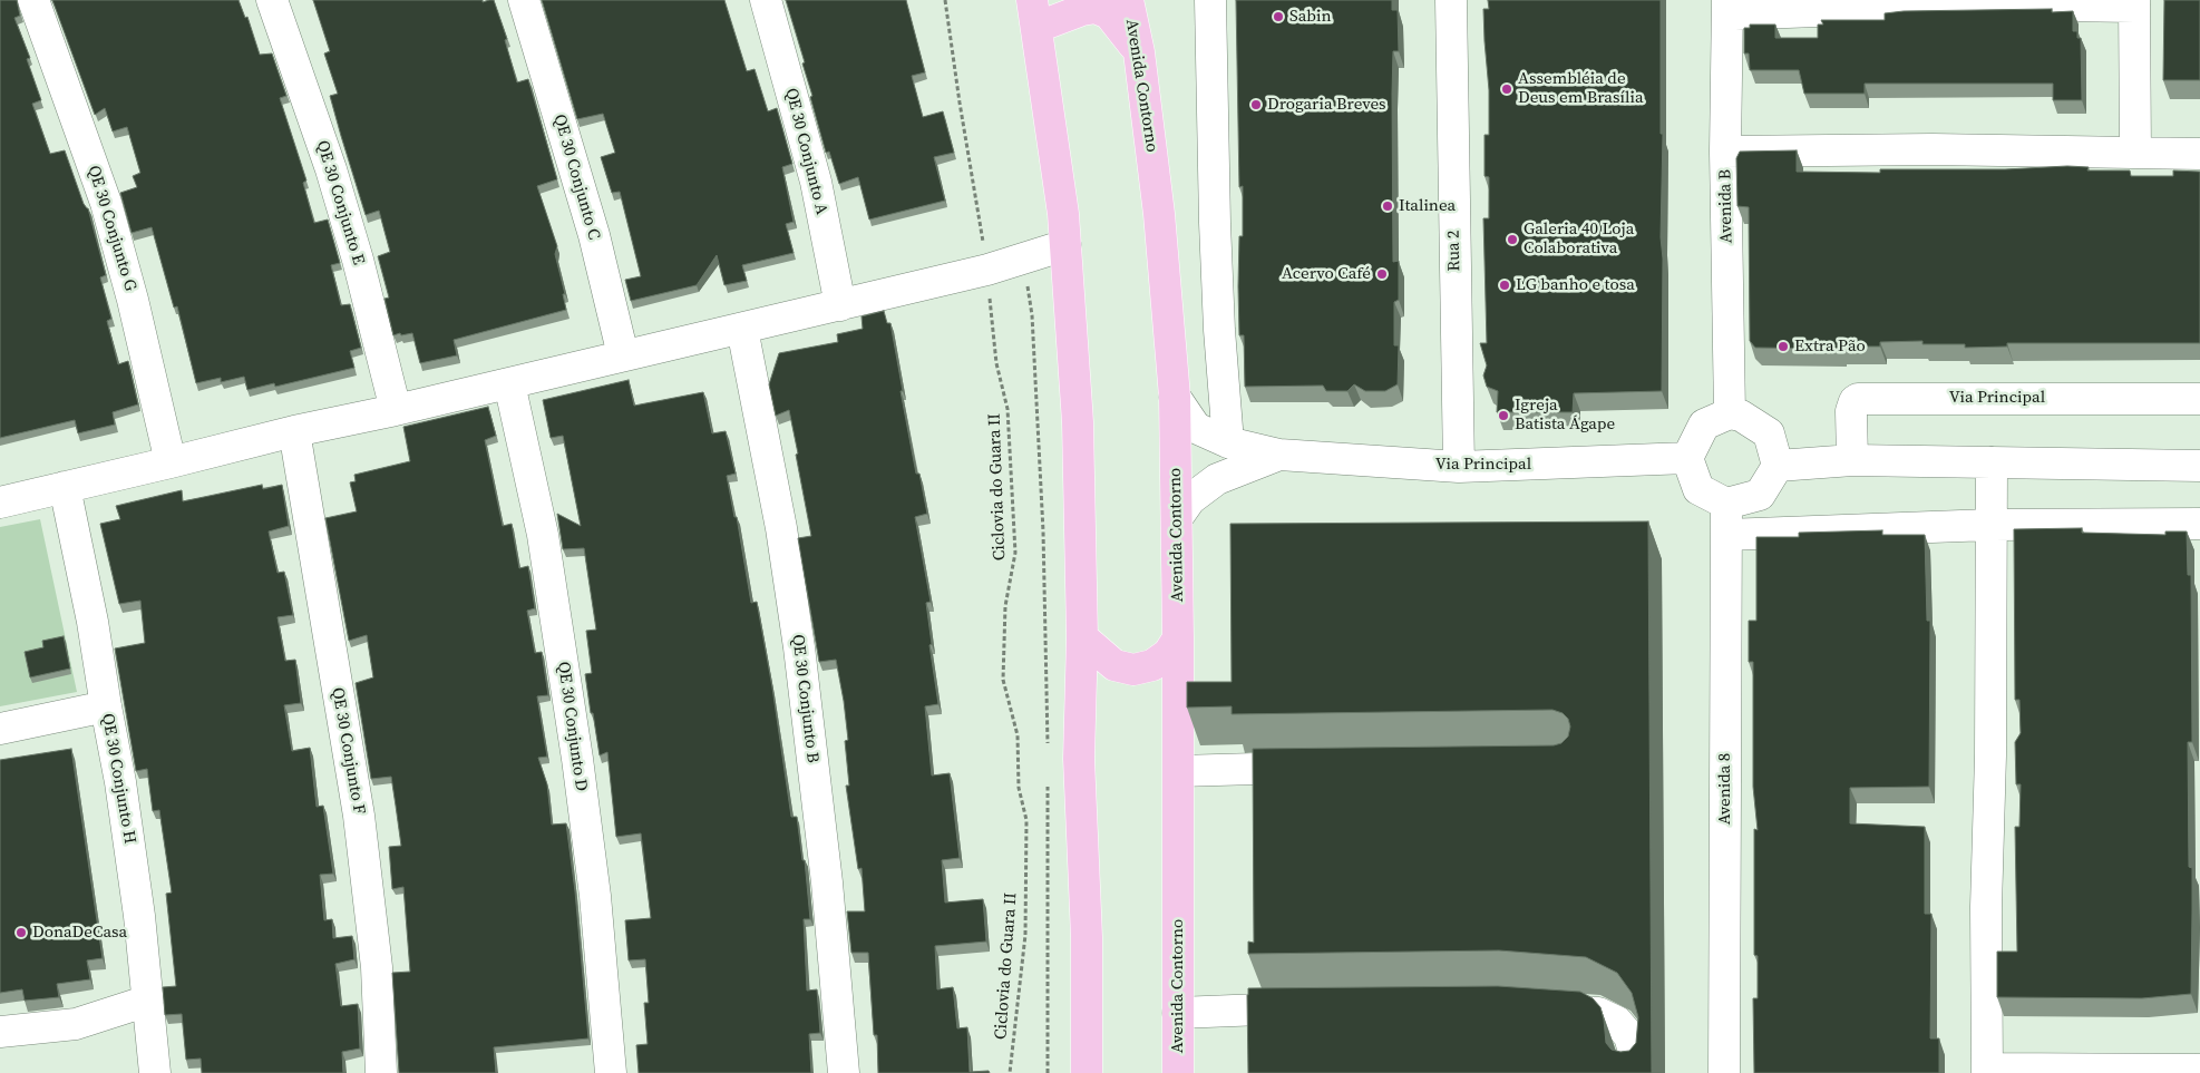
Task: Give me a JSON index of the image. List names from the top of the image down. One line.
{"streets":{"main road":["Avenida Contorno"],"street":["QE 30 Conjunto A","QE 30 Conjunto C","QE 30 Conjunto E","Avenida B","QE 30 Conjunto G","Rua 2","Via Principal","QE 30 Conjunto B","QE 30 Conjunto D","QE 30 Conjunto F","QE 30 Conjunto H","Avenida 8"],"path":["Ciclovia do Guara II"]},"crossings":[["Avenida Contorno","Via Principal"],["Avenida B","Via Principal"],["Avenida B","Avenida 8"],["Rua 2","Via Principal"],["Via Principal","Avenida 8"]],"places":["Sabin","Assembléia de Deus em Brasília","Drogaria Breves","Italinea","Galeria 40 Loja Colaborativa","Acervo Café","LG banho e tosa","Extra Pão","Igreja Batista Ágape","DonaDeCasa"]}
